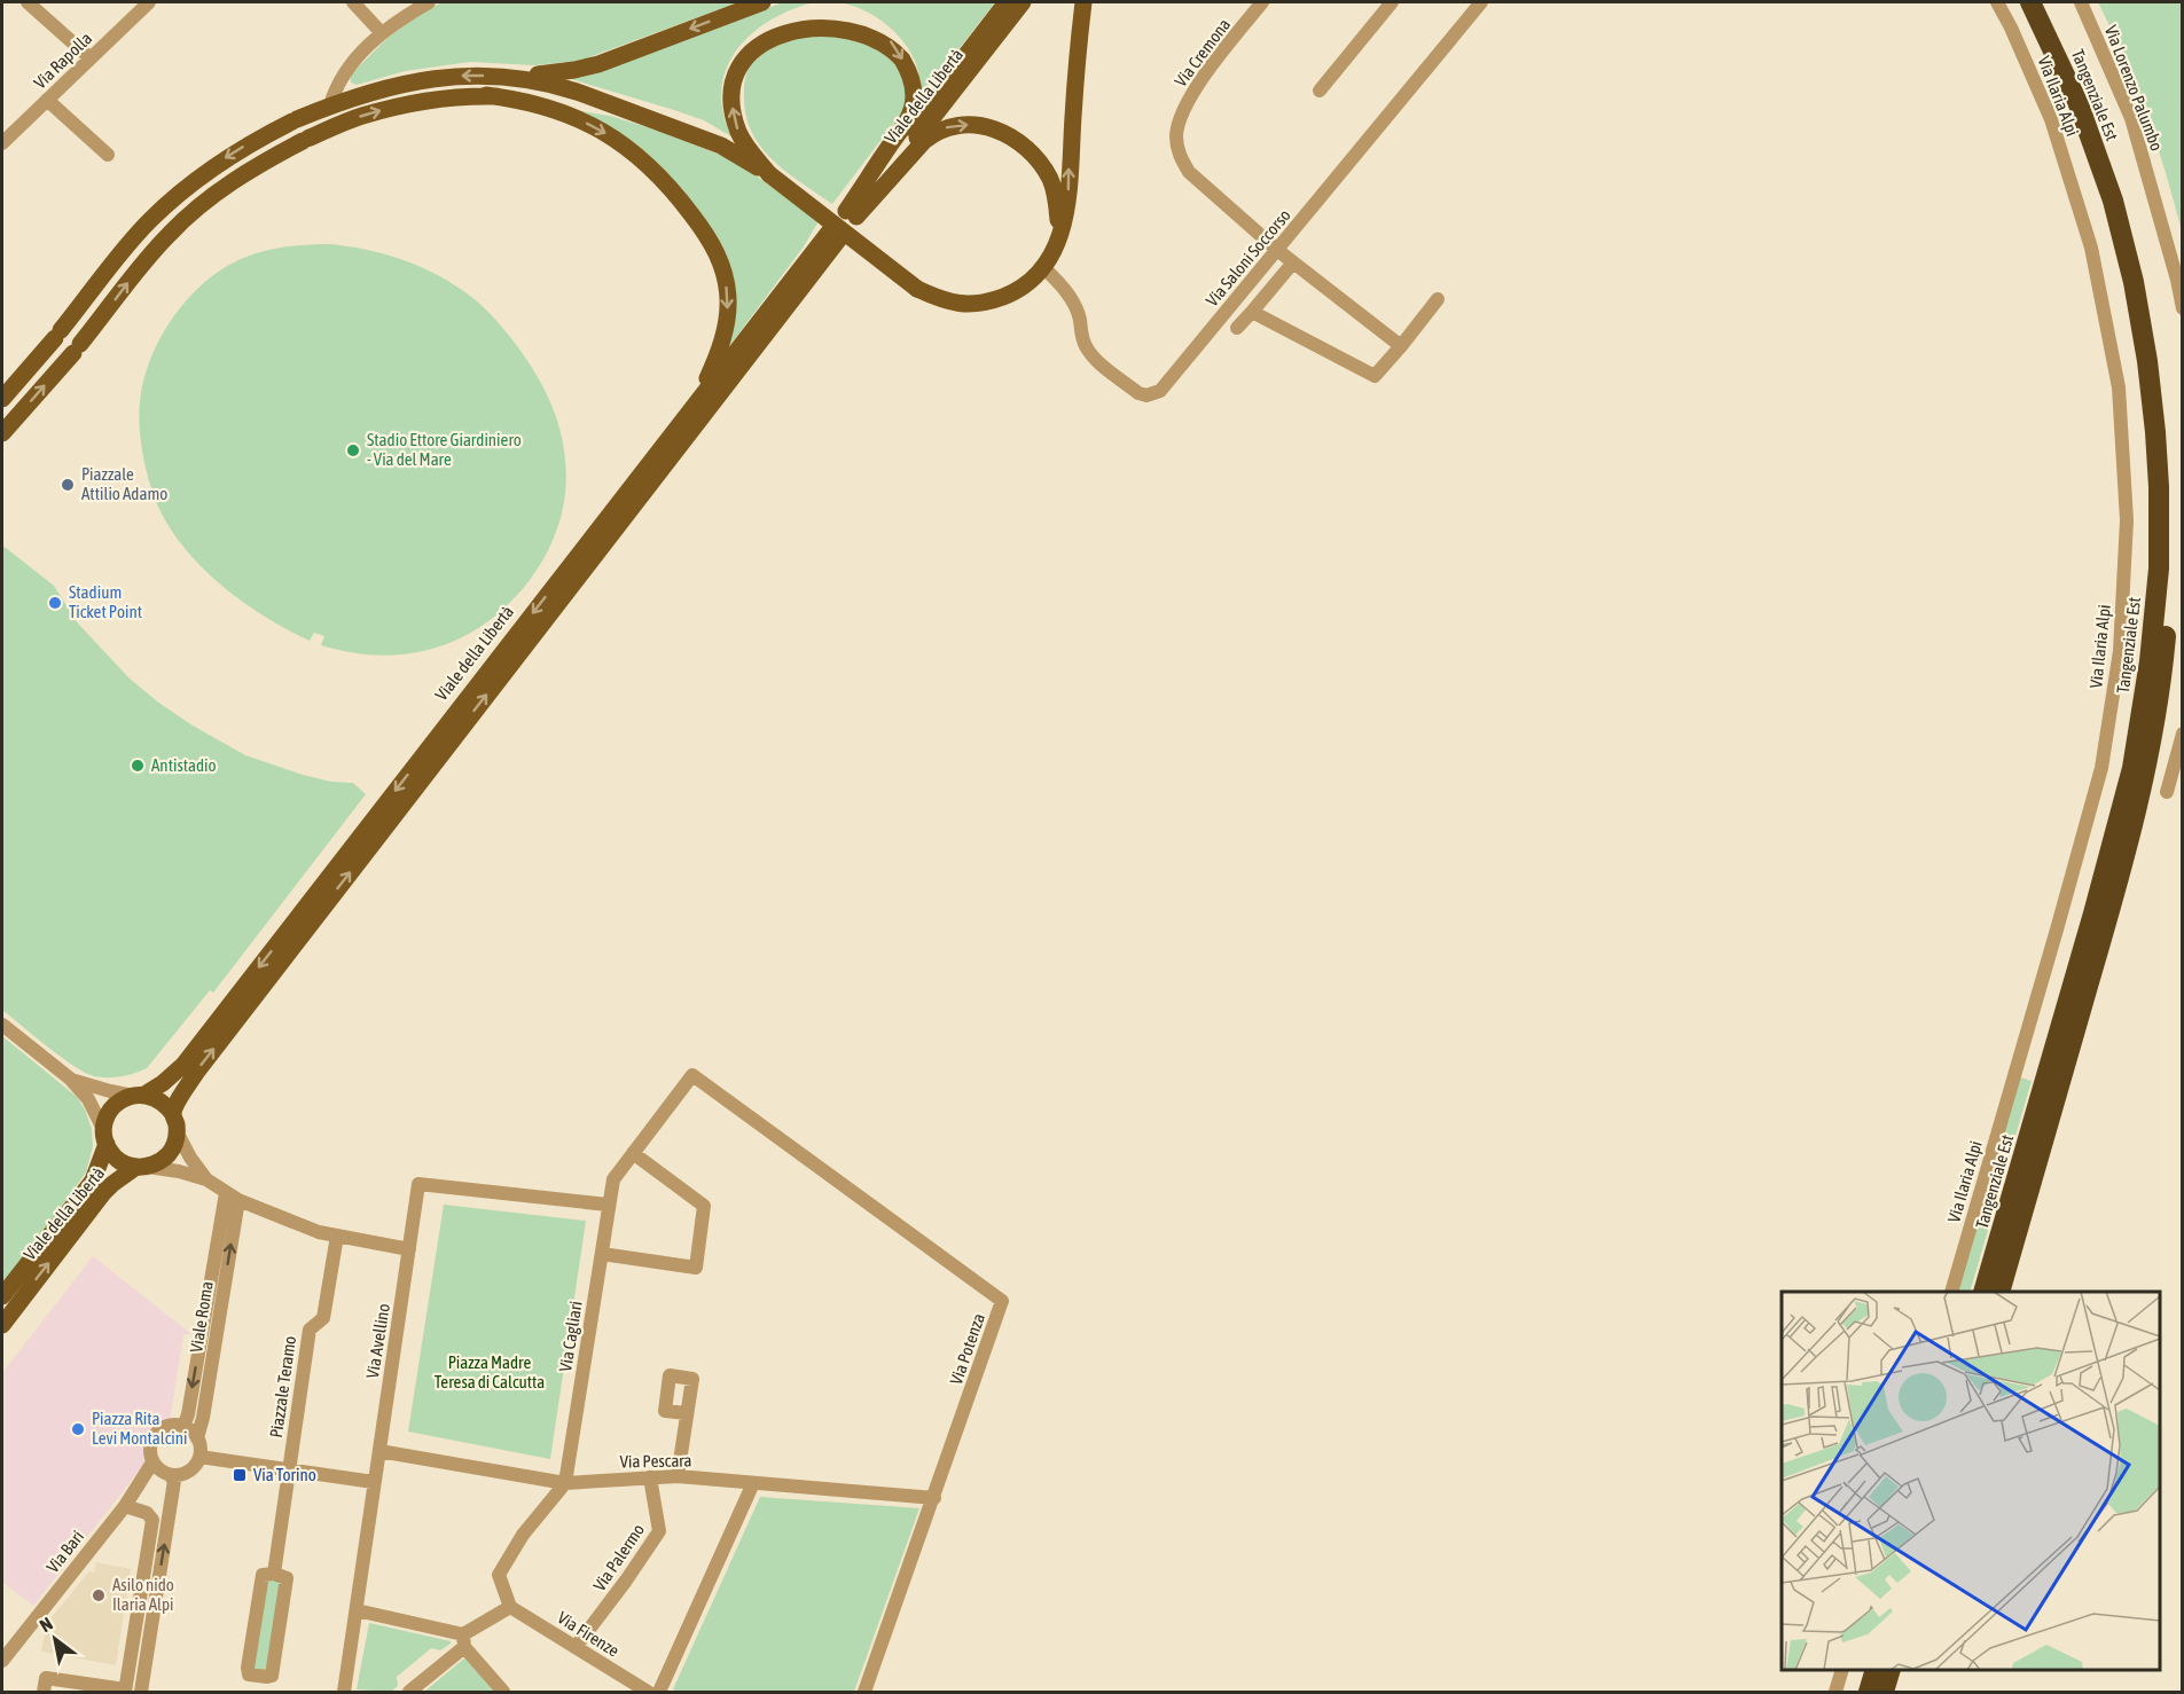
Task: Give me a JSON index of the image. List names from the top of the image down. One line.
{"streets":{"highway":["Tangenziale Est"],"main road":["Viale della Libertà"],"street":["Via Cremona","Via Rapolla","Via Lorenzo Palumbo","Via Ilaria Alpi","Via Saloni Soccorso","Viale Roma","Via Cagliari","Via Avellino","Via Potenza","Piazzale Teramo","Via Pescara","Via Bari","Via Palermo","Via Firenze"]},"crossings":[["Via Cremona","Via Saloni Soccorso"],["Viale Roma","Via Bari"],["Via Cagliari","Via Avellino"],["Via Cagliari","Via Potenza"],["Via Cagliari","Via Pescara"],["Via Avellino","Via Pescara"],["Via Potenza","Via Pescara"],["Via Pescara","Via Palermo"],["Via Palermo","Via Firenze"]],"parks":["Piazza Madre Teresa di Calcutta"],"places":{"other":["Stadio Ettore Giardiniero - Via del Mare","Piazzale Attilio Adamo","Stadium Ticket Point","Antistadio","Piazza Rita Levi Montalcini","Asilo nido Ilaria Alpi"],"transit":["Via Torino"]},"north":"top left"}
